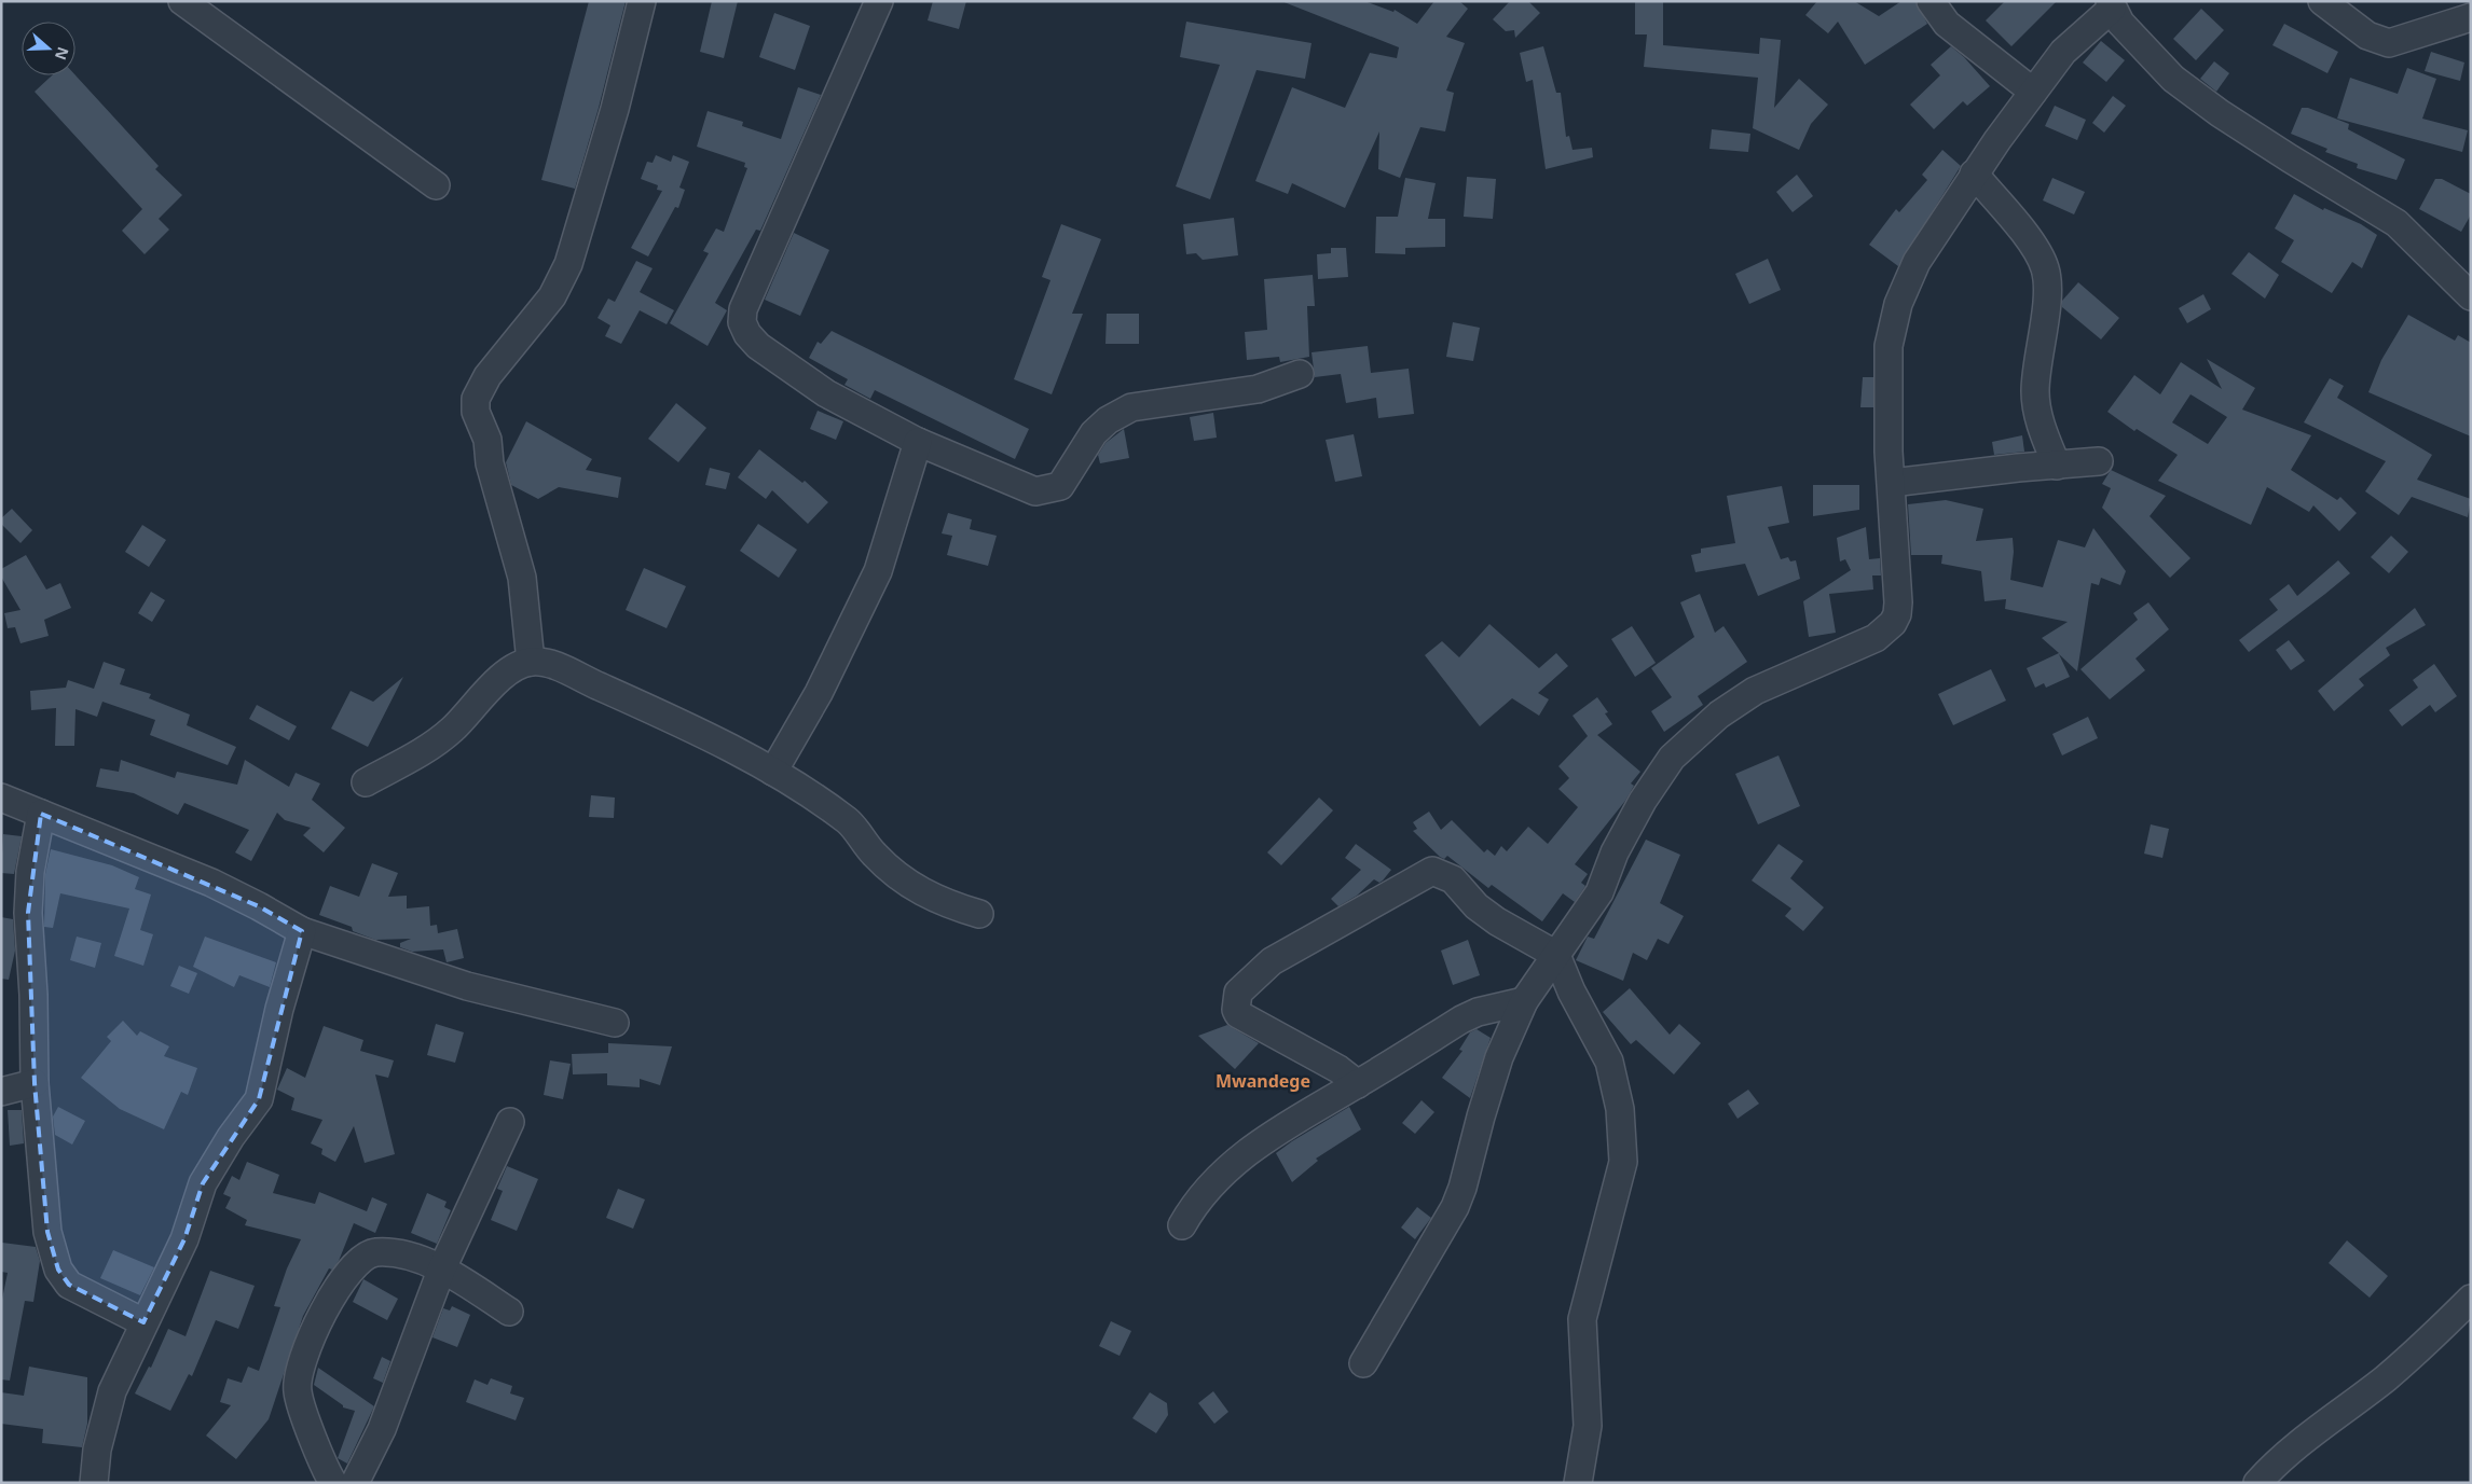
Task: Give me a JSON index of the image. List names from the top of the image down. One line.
{"districts":["Mwandege"],"north":"right"}
